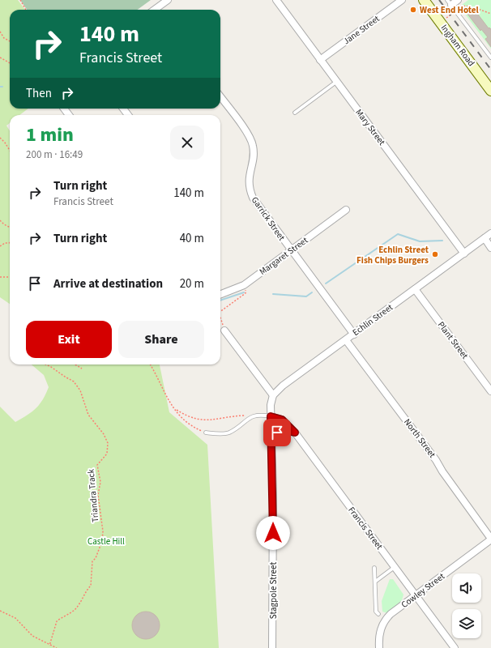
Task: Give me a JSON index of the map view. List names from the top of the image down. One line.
{"streets":{"main road":["Ingham Road"],"street":["Jane Street","Mary Street","Garrick Street","Margaret Street","Echlin Street","Plant Street","North Street","Francis Street","Stagpole Street","Cowley Street"],"path":["Triandra Track"]},"crossings":[["Jane Street","Mary Street"],["Mary Street","Echlin Street"],["Garrick Street","Margaret Street"],["Garrick Street","Echlin Street"],["Echlin Street","Plant Street"],["Echlin Street","North Street"],["North Street","Cowley Street"],["Francis Street","Stagpole Street"],["Francis Street","Cowley Street"]],"parks":["Castle Hill"],"places":["West End Hotel","Echlin Street Fish Chips Burgers"],"page":{"turn":["140 m","Francis Street"],"then":"Then","heading":["1 min","200 m · 16:49"],"list":[{"name":"Turn right","note":"Francis Street","value":"140 m"},{"name":"Turn right","value":"40 m"},{"name":"Arrive at destination","value":"20 m"}],"buttons":["Exit","Share"]}}
